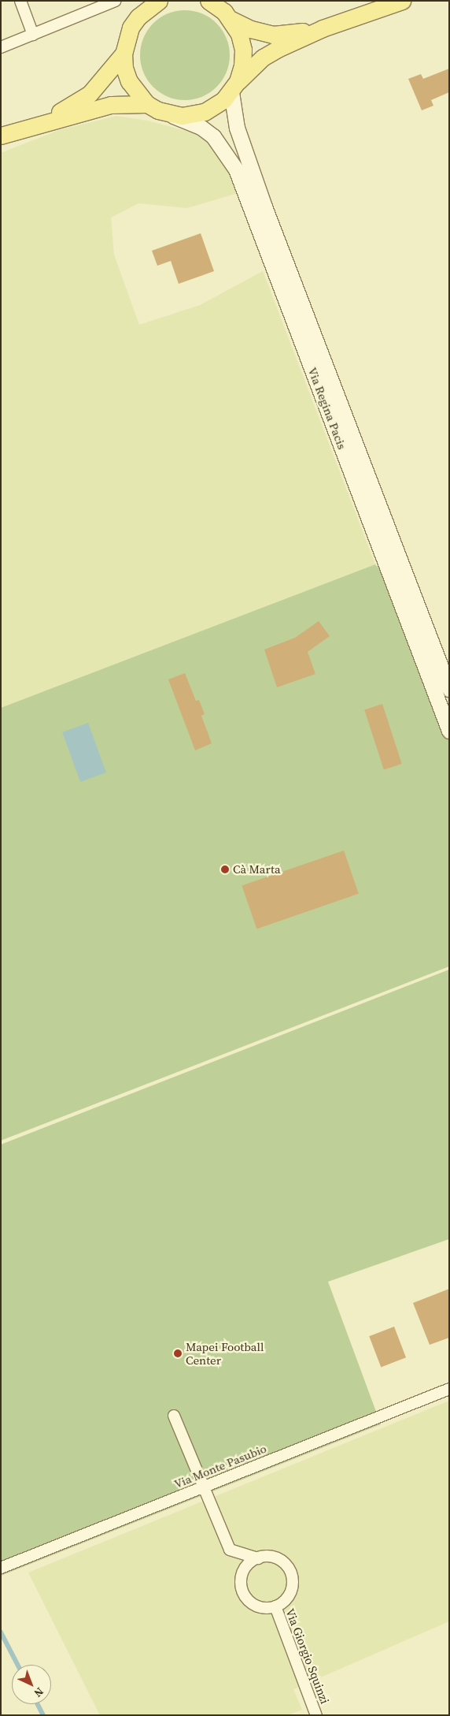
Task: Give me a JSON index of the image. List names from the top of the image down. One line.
{"streets":{"street":["Via Regina Pacis","Via Monte Pasubio","Via Giorgio Squinzi"]},"crossings":[["Via Monte Pasubio","Via Giorgio Squinzi"]],"places":["Cà Marta","Mapei Football Center"],"north":"bottom right"}
